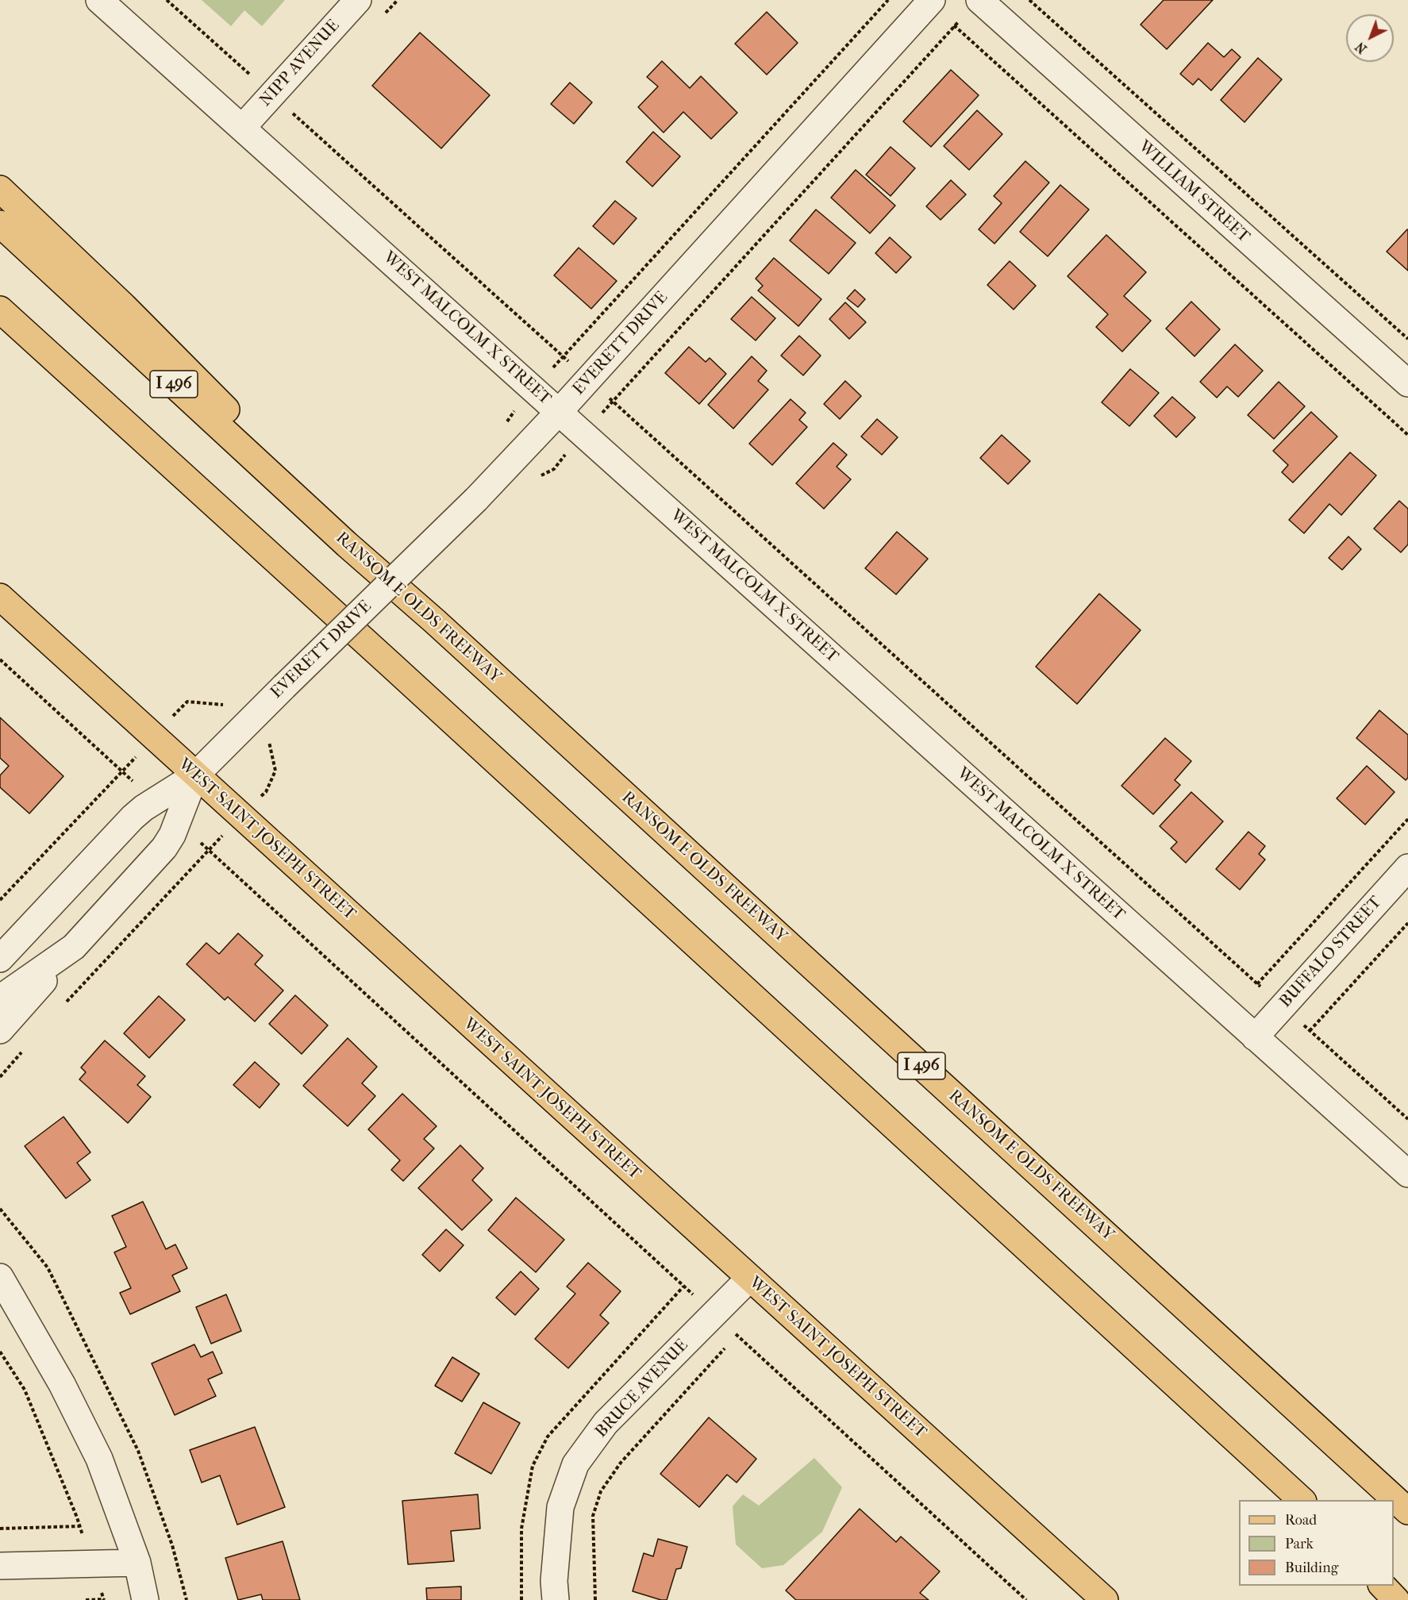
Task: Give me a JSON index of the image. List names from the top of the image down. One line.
{"streets":{"main road":["I 496","RANSOM E OLDS FREEWAY","WEST SAINT JOSEPH STREET"],"street":["NIPP AVENUE","WILLIAM STREET","WEST MALCOLM X STREET","EVERETT DRIVE","BUFFALO STREET","BRUCE AVENUE"]},"crossings":[["NIPP AVENUE","WEST MALCOLM X STREET"],["WEST MALCOLM X STREET","EVERETT DRIVE"],["WEST MALCOLM X STREET","BUFFALO STREET"],["EVERETT DRIVE","WEST SAINT JOSEPH STREET"],["WEST SAINT JOSEPH STREET","BRUCE AVENUE"]],"legend":["Road","Park","Building"],"north":"bottom left"}
